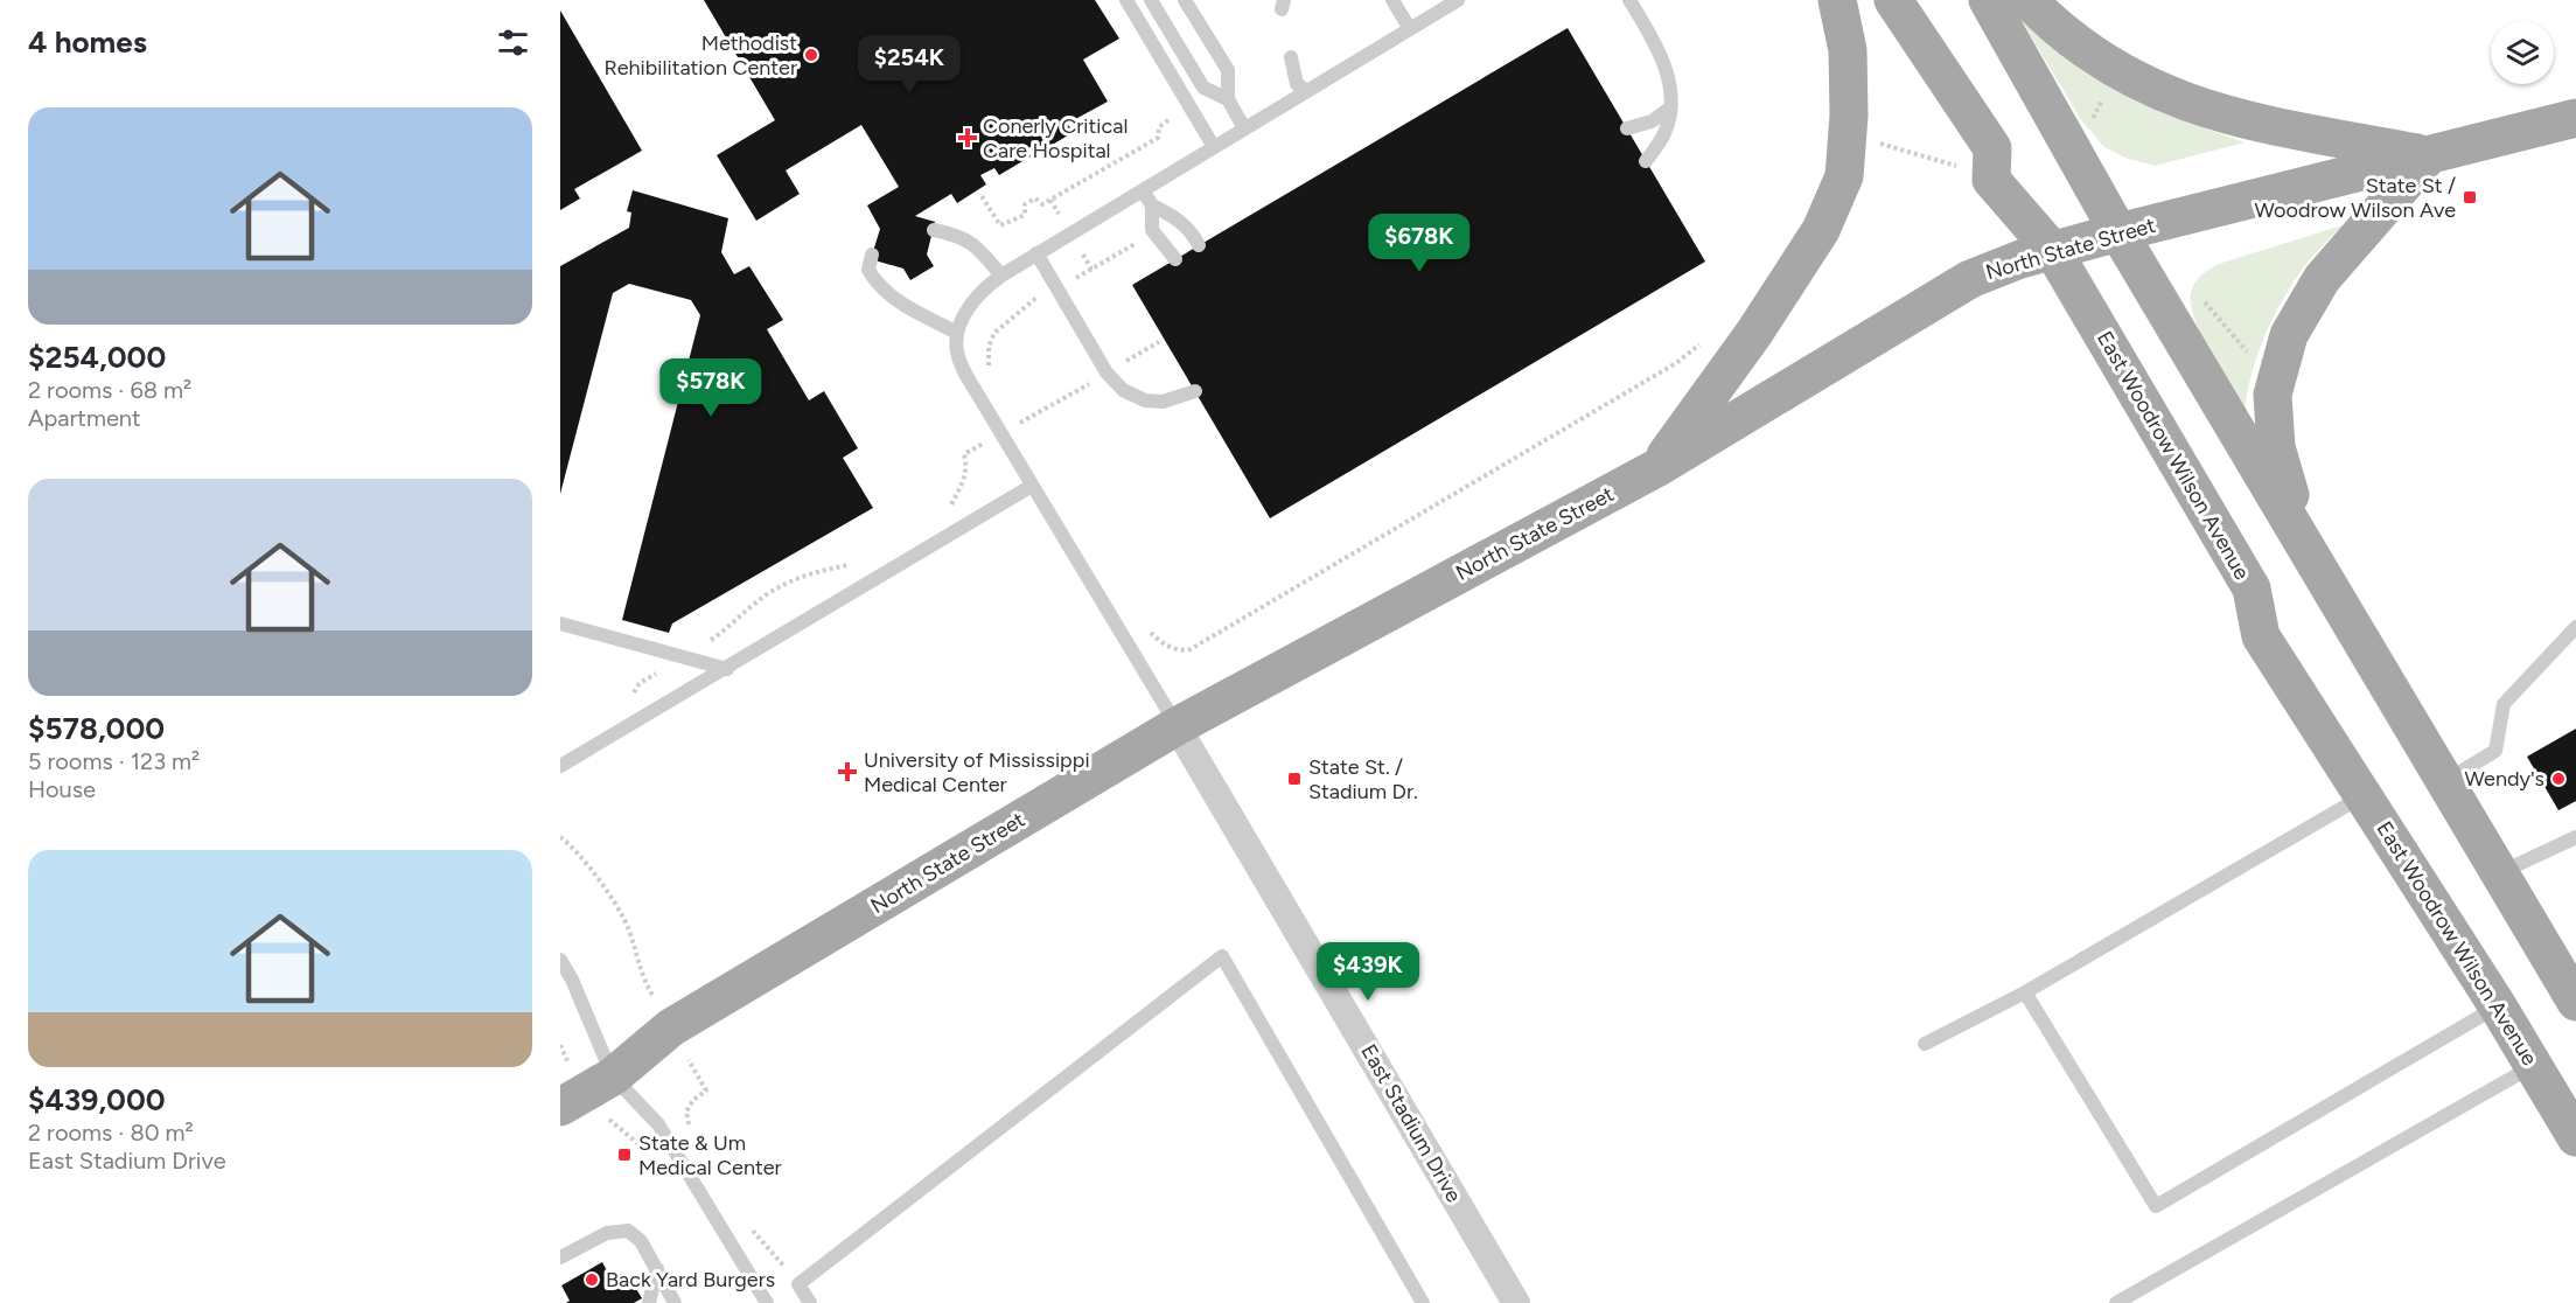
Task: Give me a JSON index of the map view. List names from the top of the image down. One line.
{"streets":{"main road":["North State Street","East Woodrow Wilson Avenue"],"street":["East Stadium Drive"]},"crossings":[["North State Street","East Woodrow Wilson Avenue"],["North State Street","East Stadium Drive"]],"places":{"other":["Methodist Rehibilitation Center","Wendy's","Back Yard Burgers"],"health":["Conerly Critical Care Hospital","University of Mississippi Medical Center"],"transit":["State St / Woodrow Wilson Ave","State St. / Stadium Dr.","State & Um Medical Center"]},"page":{"heading":"4 homes","price":["$254K","$678K","$578K","$439K"],"list":[{"name":"$254,000","note":"2 rooms · 68 m² · Apartment"},{"name":"$578,000","note":"5 rooms · 123 m² · House"},{"name":"$439,000","note":"2 rooms · 80 m² · East Stadium Drive"}]}}
